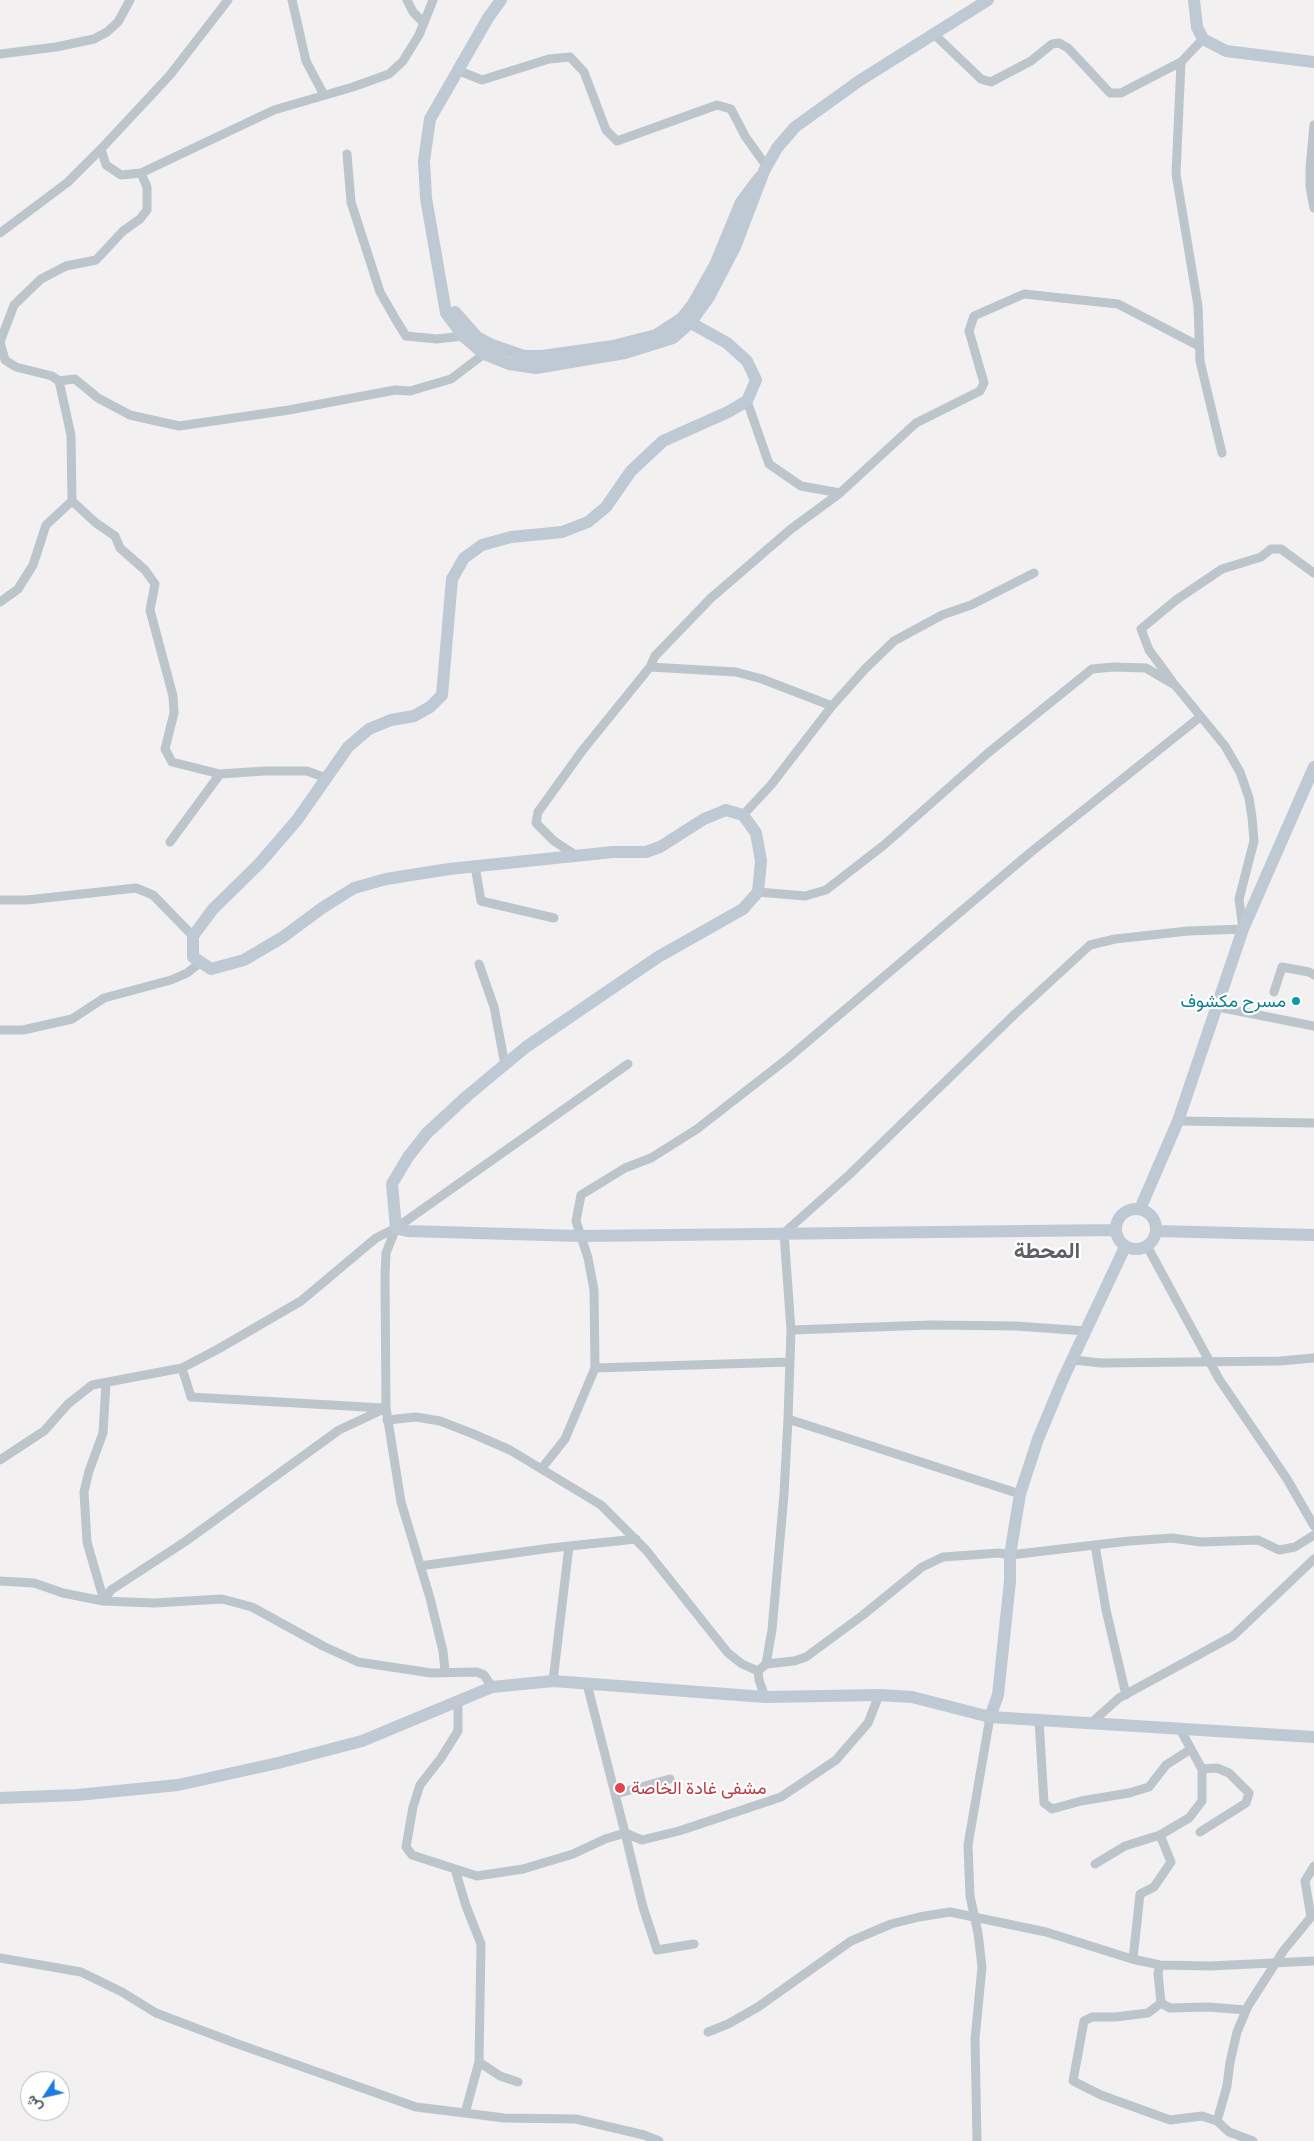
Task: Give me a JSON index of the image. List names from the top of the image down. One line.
{"districts":["المحطة"],"places":["مسرح مكشوف","مشفى غادة الخاصة"],"north":"bottom left"}
